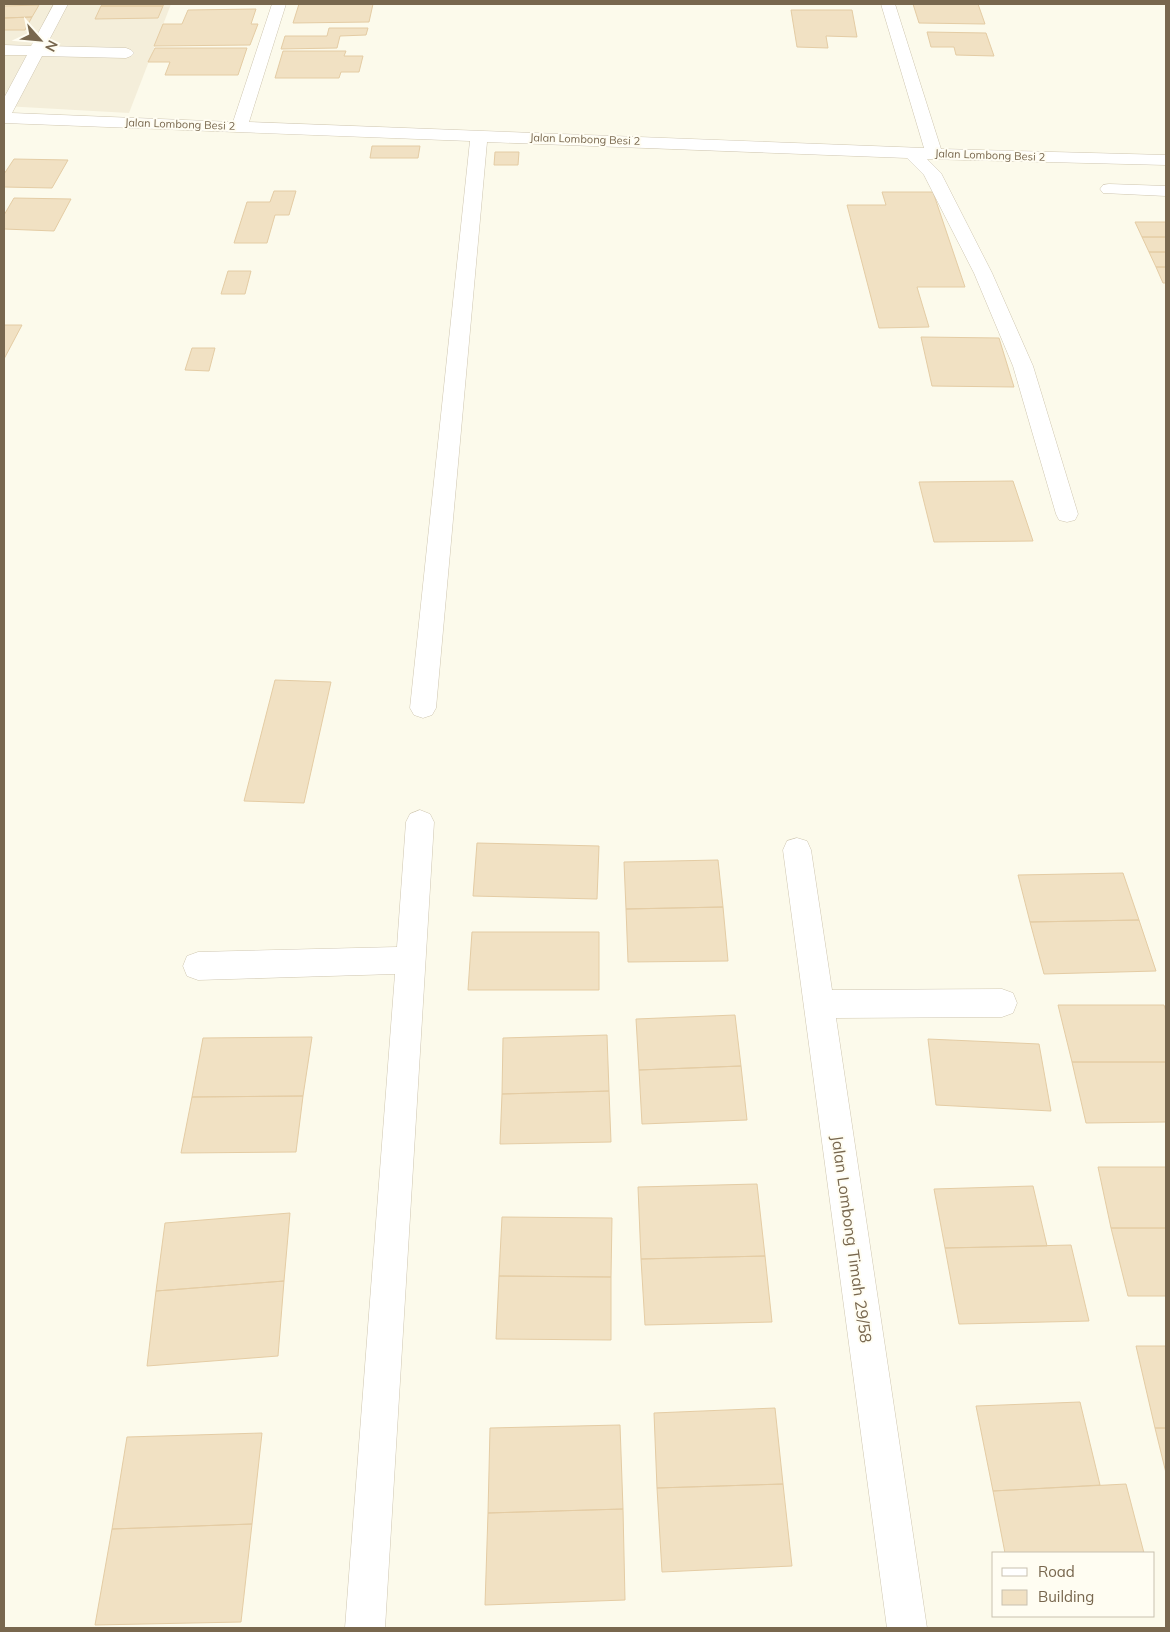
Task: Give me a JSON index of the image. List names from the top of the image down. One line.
{"streets":{"street":["Jalan Lombong Besi 2","Jalan Lombong Timah 29/58"]},"legend":["Road","Building"],"north":"bottom right"}
